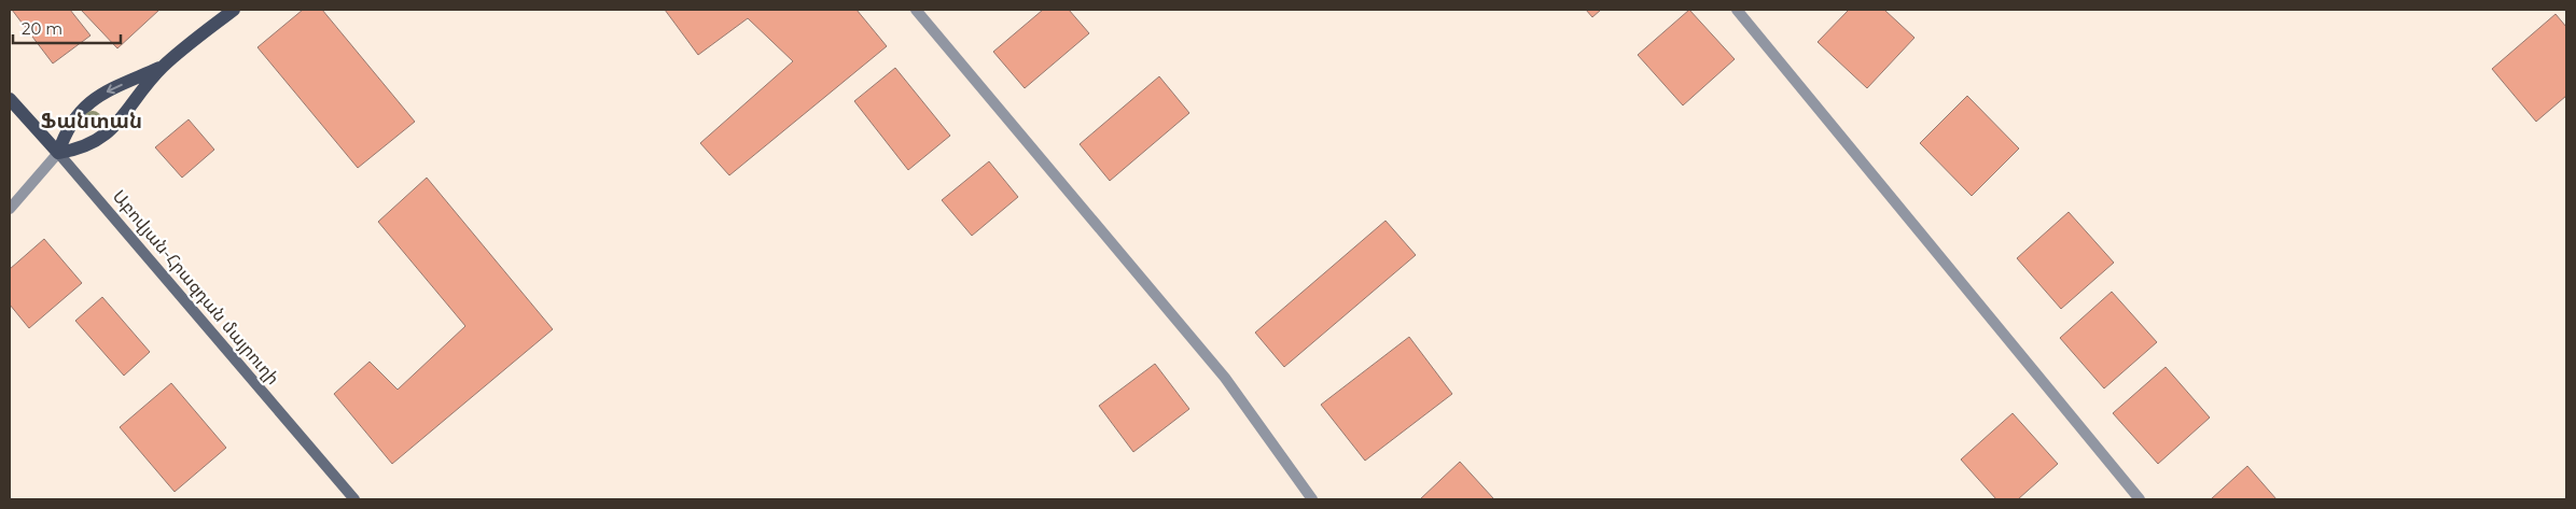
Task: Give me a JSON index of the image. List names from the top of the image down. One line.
{"streets":{"main road":["Աբովյան-Հրազդան մայրուղի"]},"districts":["Ֆանտան"],"scale_bar":"20 m"}
